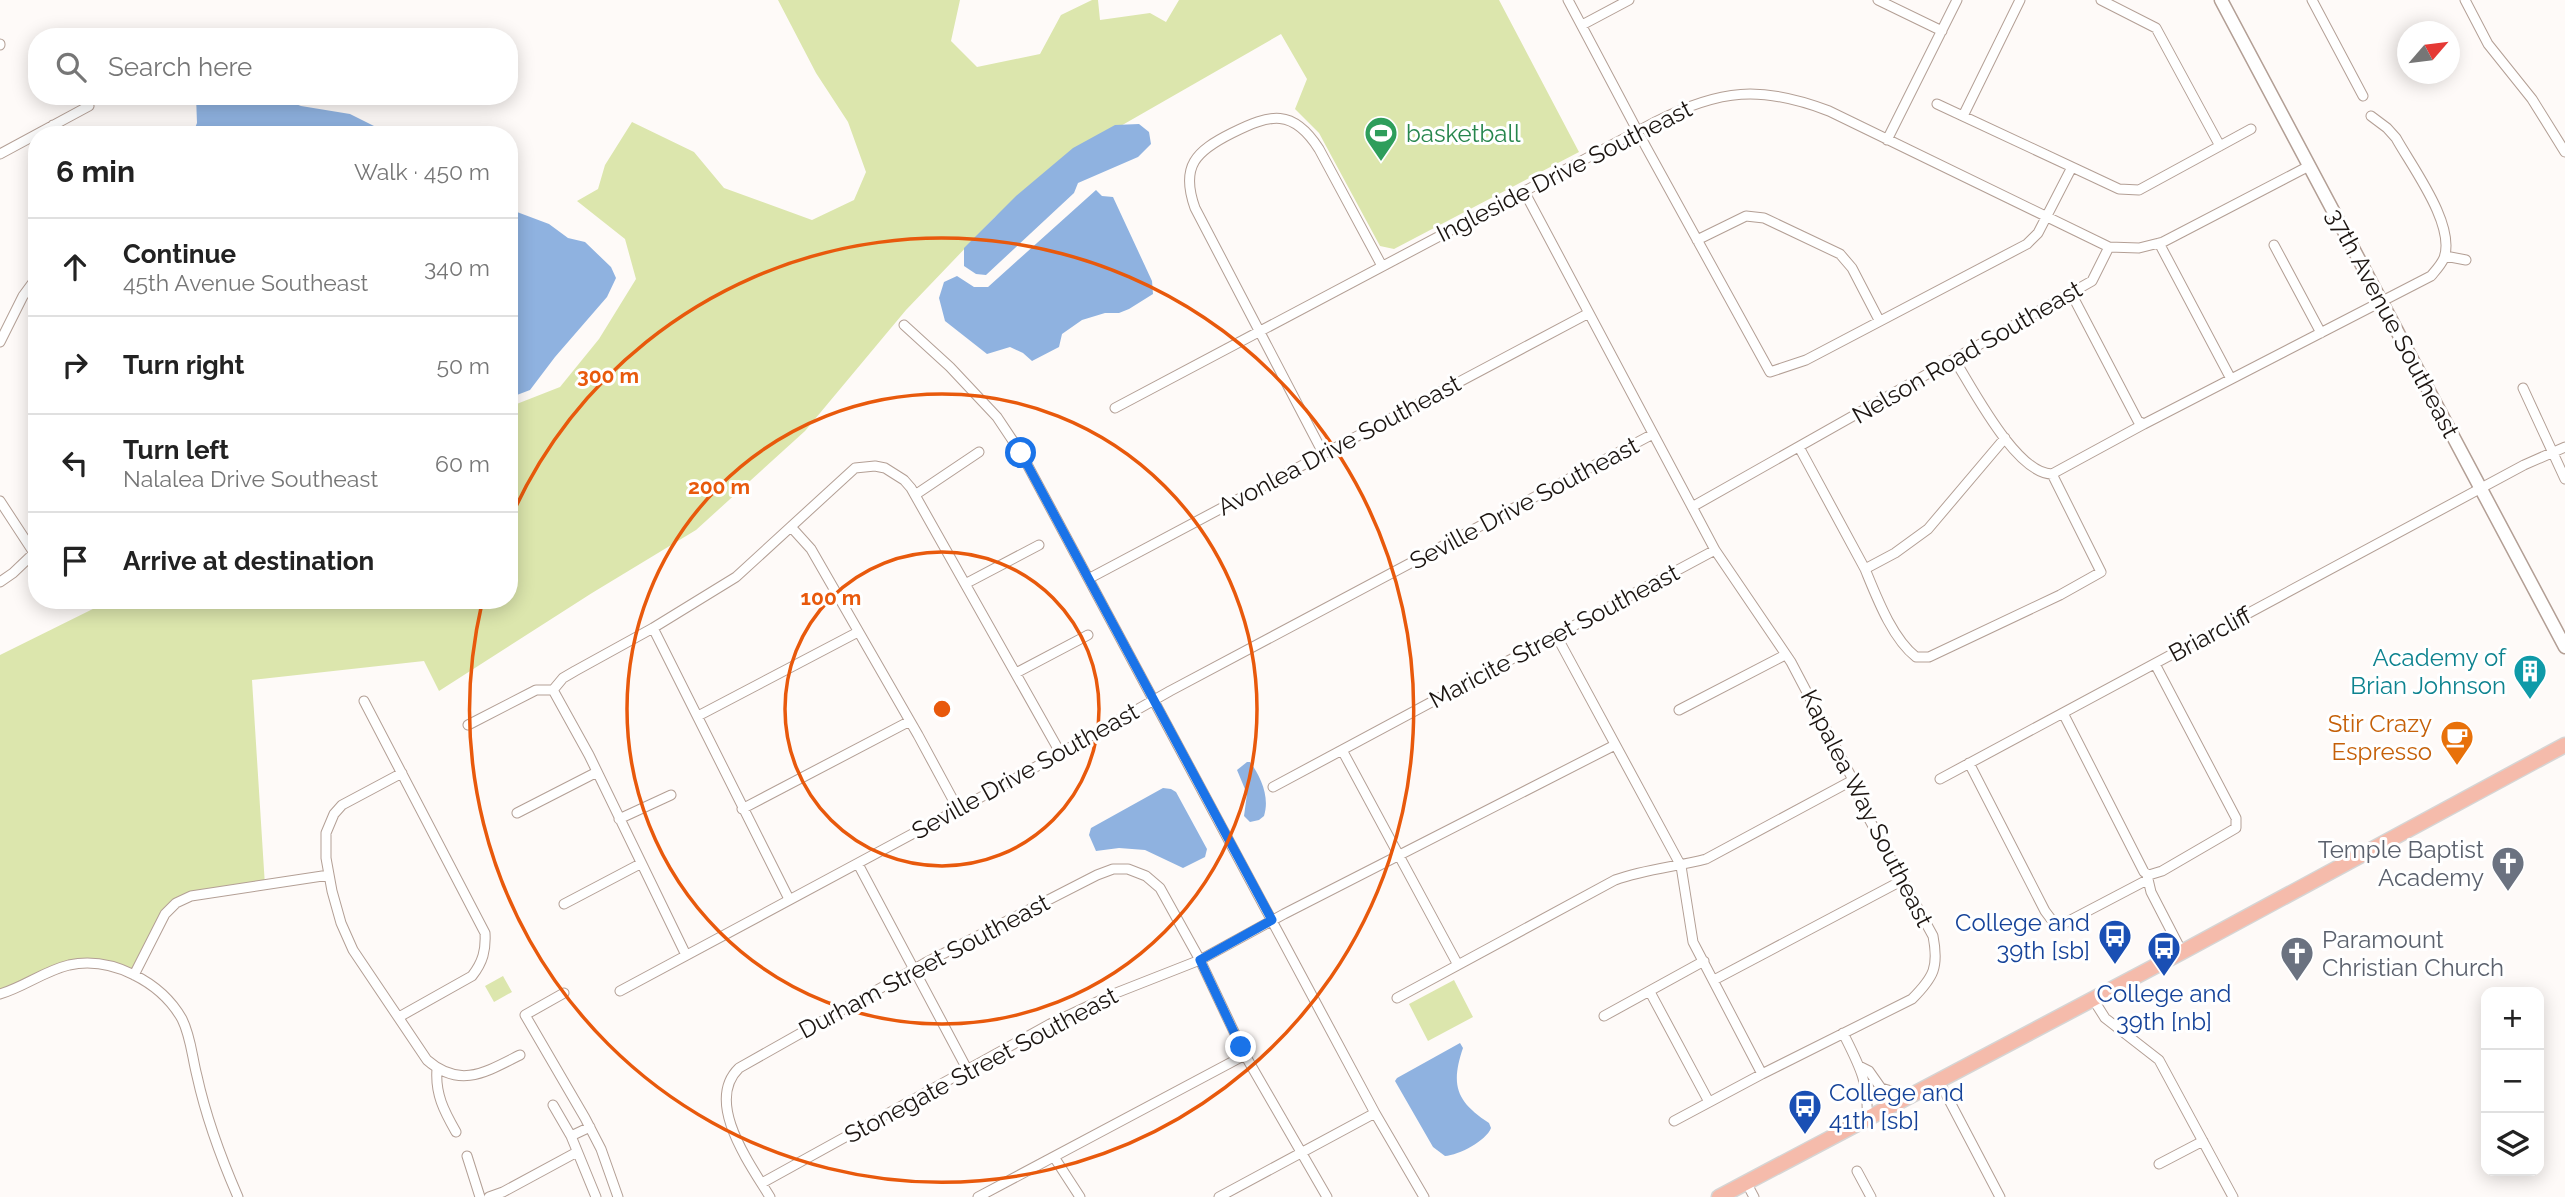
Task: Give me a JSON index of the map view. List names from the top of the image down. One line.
{"streets":{"street":["Ingleside Drive Southeast","37th Avenue Southeast","Nelson Road Southeast","Avonlea Drive Southeast","Seville Drive Southeast","Briarcliff","Maricite Street Southeast","Kapalea Way Southeast","Durham Street Southeast","Stonegate Street Southeast"]},"crossings":[["Ingleside Drive Southeast","Nelson Road Southeast"],["37th Avenue Southeast","Briarcliff"],["Durham Street Southeast","Stonegate Street Southeast"]],"places":{"sports":["basketball"],"building":["Academy of Brian Johnson"],"cafe":["Stir Crazy Espresso"],"church":["Temple Baptist Academy","Paramount Christian Church"],"bus stop":["College and 39th [sb]","College and 39th [nb]","College and 41th [sb]"]},"north":"top right","page":{"search":"Search here","heading":["6 min","Walk · 450 m"],"list":[["Continue","45th Avenue Southeast","340 m"],["Turn right","50 m"],["Turn left","Nalalea Drive Southeast","60 m"],"Arrive at destination"],"map_buttons":["+","−"]},"rings":["300 m","200 m","100 m"]}
